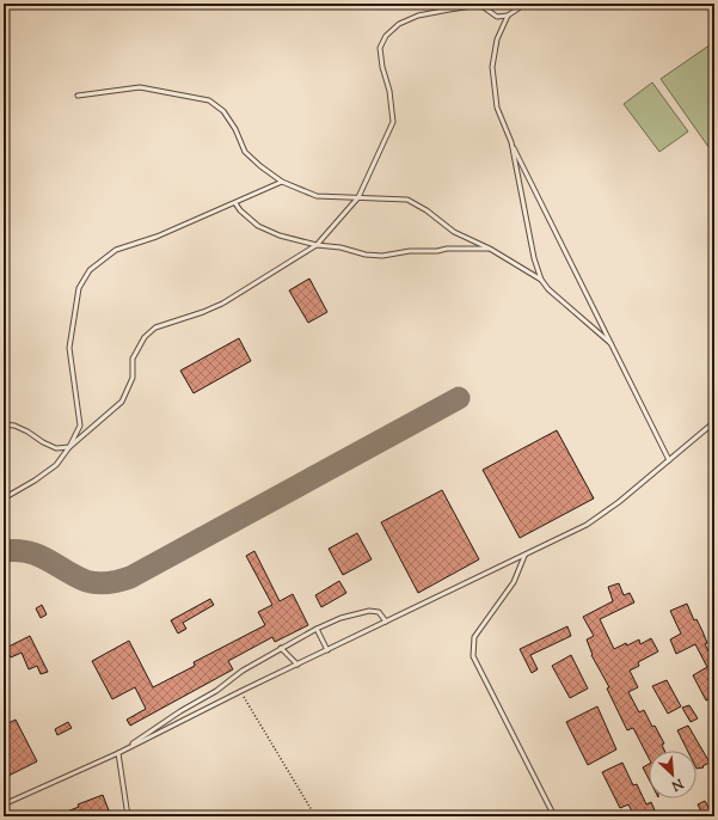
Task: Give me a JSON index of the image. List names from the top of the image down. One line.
{"north":"bottom right"}
